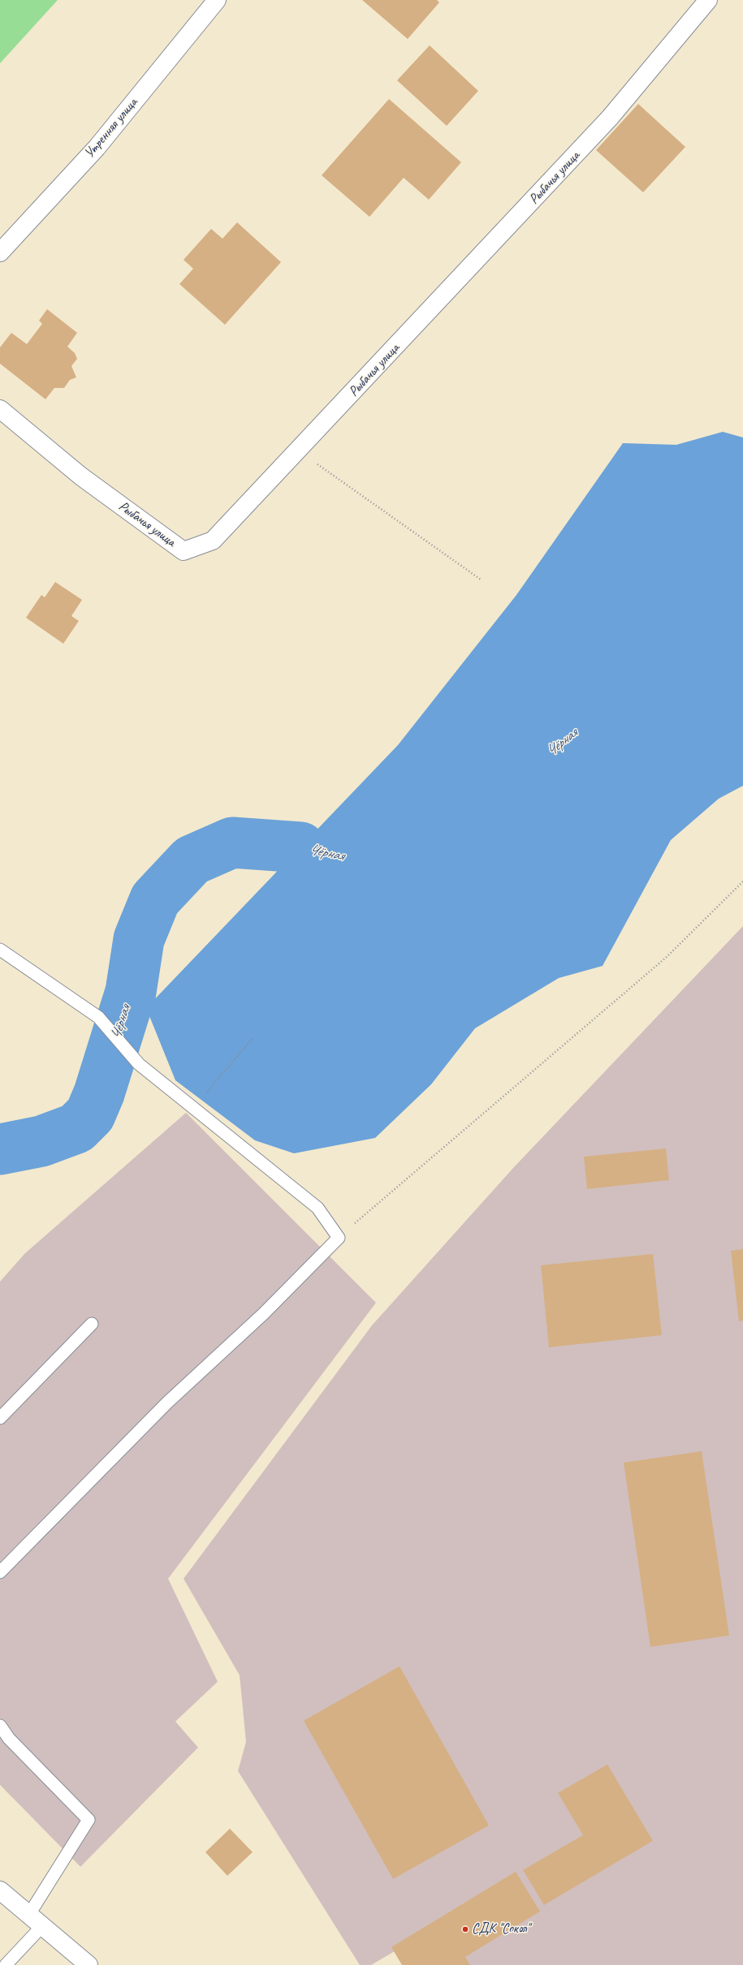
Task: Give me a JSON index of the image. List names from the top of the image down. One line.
{"streets":{"street":["Утренняя улица","Рыбачья улица"]},"water":["Чёрная"],"places":["СДК \"Сокол\""]}
